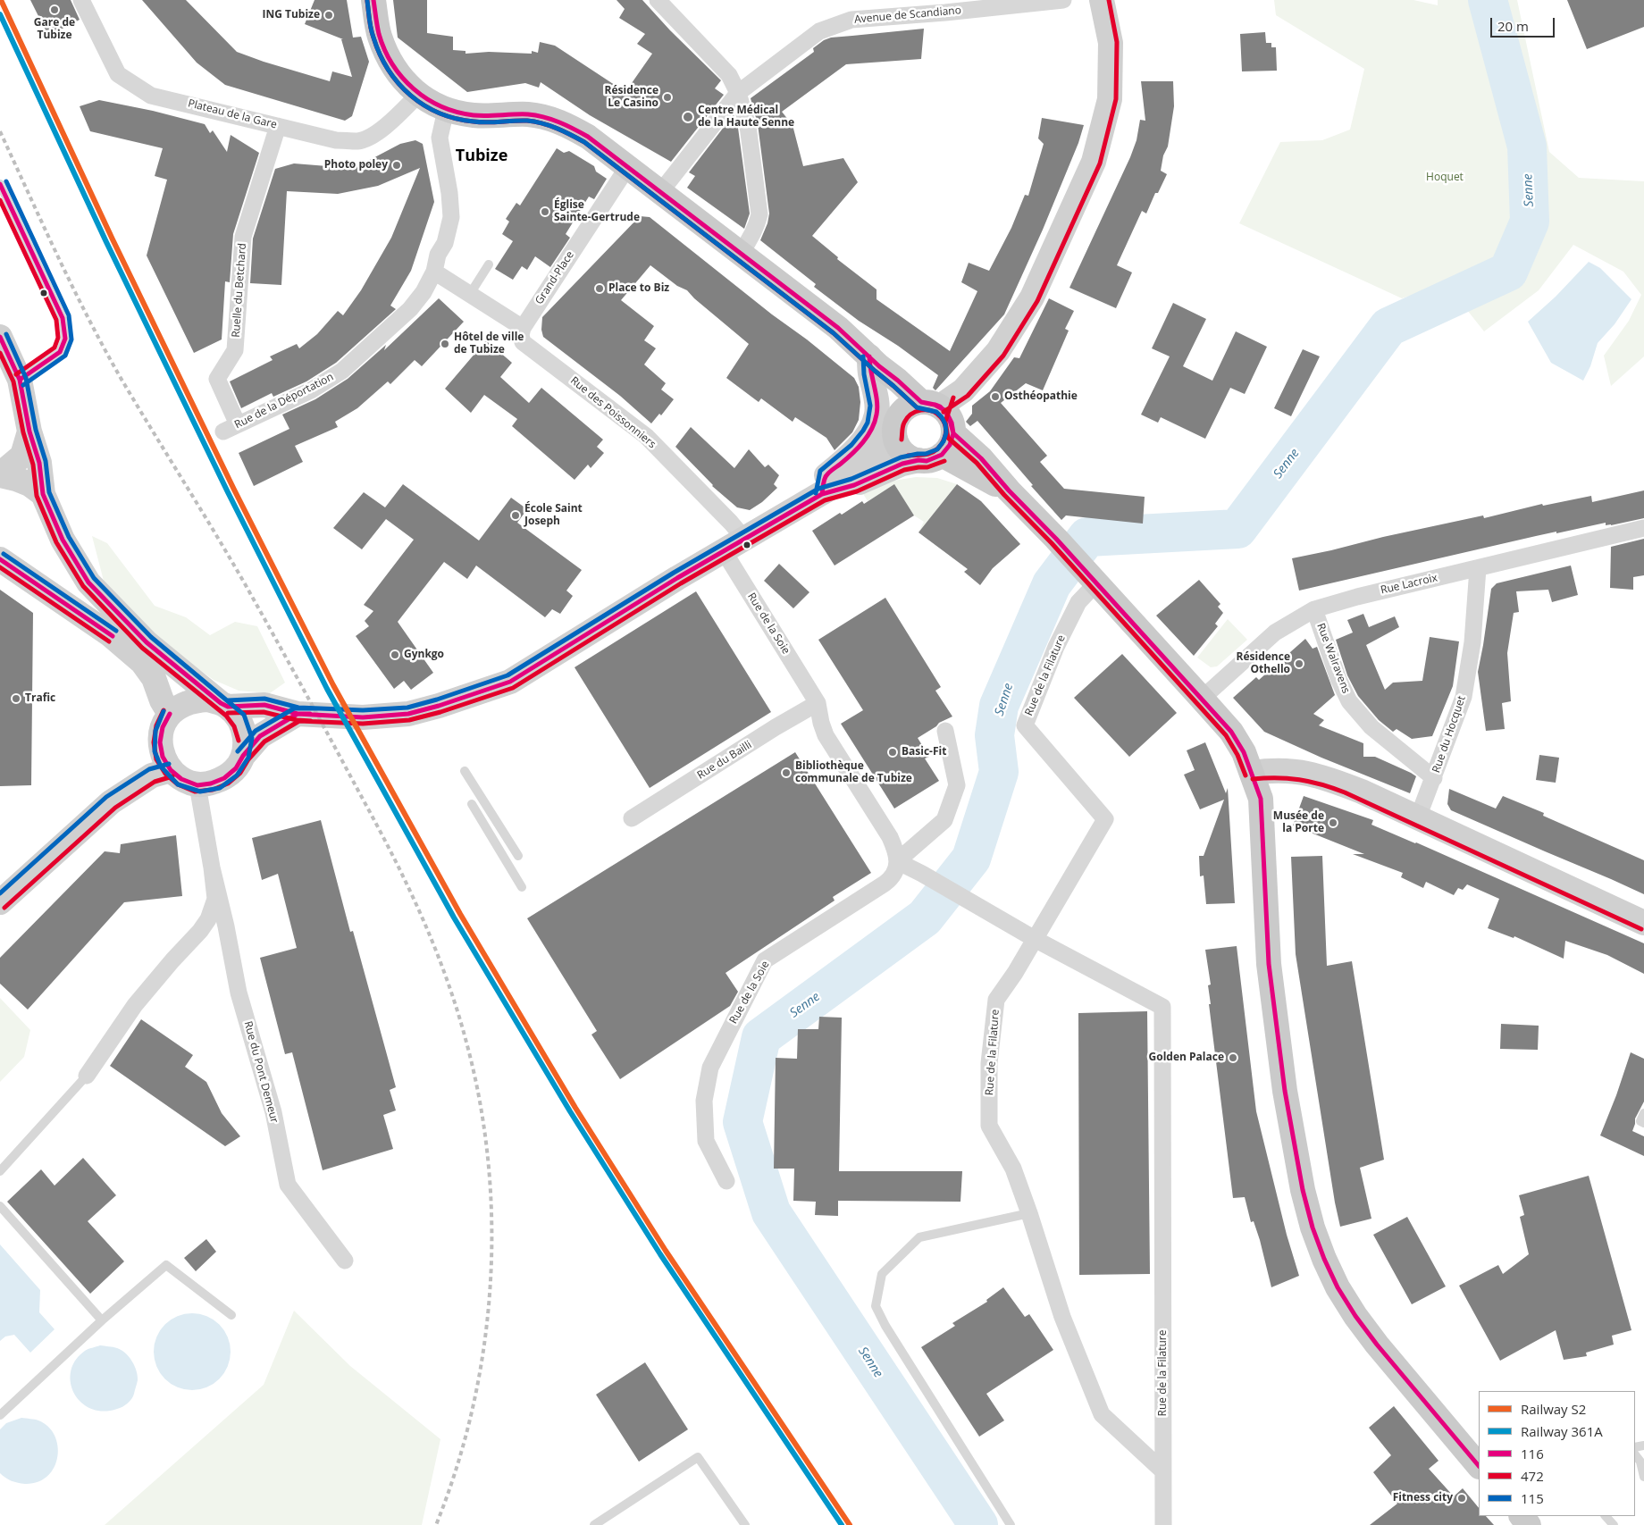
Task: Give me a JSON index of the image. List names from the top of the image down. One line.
{"streets":{"street":["Avenue de Scandiano","Plateau de la Gare","Grand-Place","Ruelle du Betchard","Rue de la Déportation","Rue des Poissonniers","Rue Lacroix","Rue de la Soie","Rue Walravens","Rue de la Filature","Rue du Hocquet","Rue du Bailli","Rue du Pont Demeur"]},"crossings":[["Plateau de la Gare","Ruelle du Betchard"],["Grand-Place","Rue des Poissonniers"],["Ruelle du Betchard","Rue de la Déportation"],["Rue Lacroix","Rue Walravens"],["Rue Lacroix","Rue du Hocquet"],["Rue de la Soie","Rue du Bailli"],["Rue Walravens","Rue du Hocquet"]],"districts":["Tubize"],"water":["Senne"],"parks":["Hoquet"],"places":["Gare de Tubize","ING Tubize","Résidence Le Casino","Centre Médical de la Haute Senne","Photo poley","Église Sainte-Gertrude","Place to Biz","Hôtel de ville de Tubize","Osthéopathie","École Saint Joseph","Gynkgo","Résidence Othello","Trafic","Basic-Fit","Bibliothèque communale de Tubize","Musée de la Porte","Golden Palace","Fitness city"],"lines":["rail line S2","transit line 116","transit line 472","transit line 115","rail line 361A"],"legend":["Railway S2","Railway 361A","116","472","115"],"scale_bar":"20 m"}
